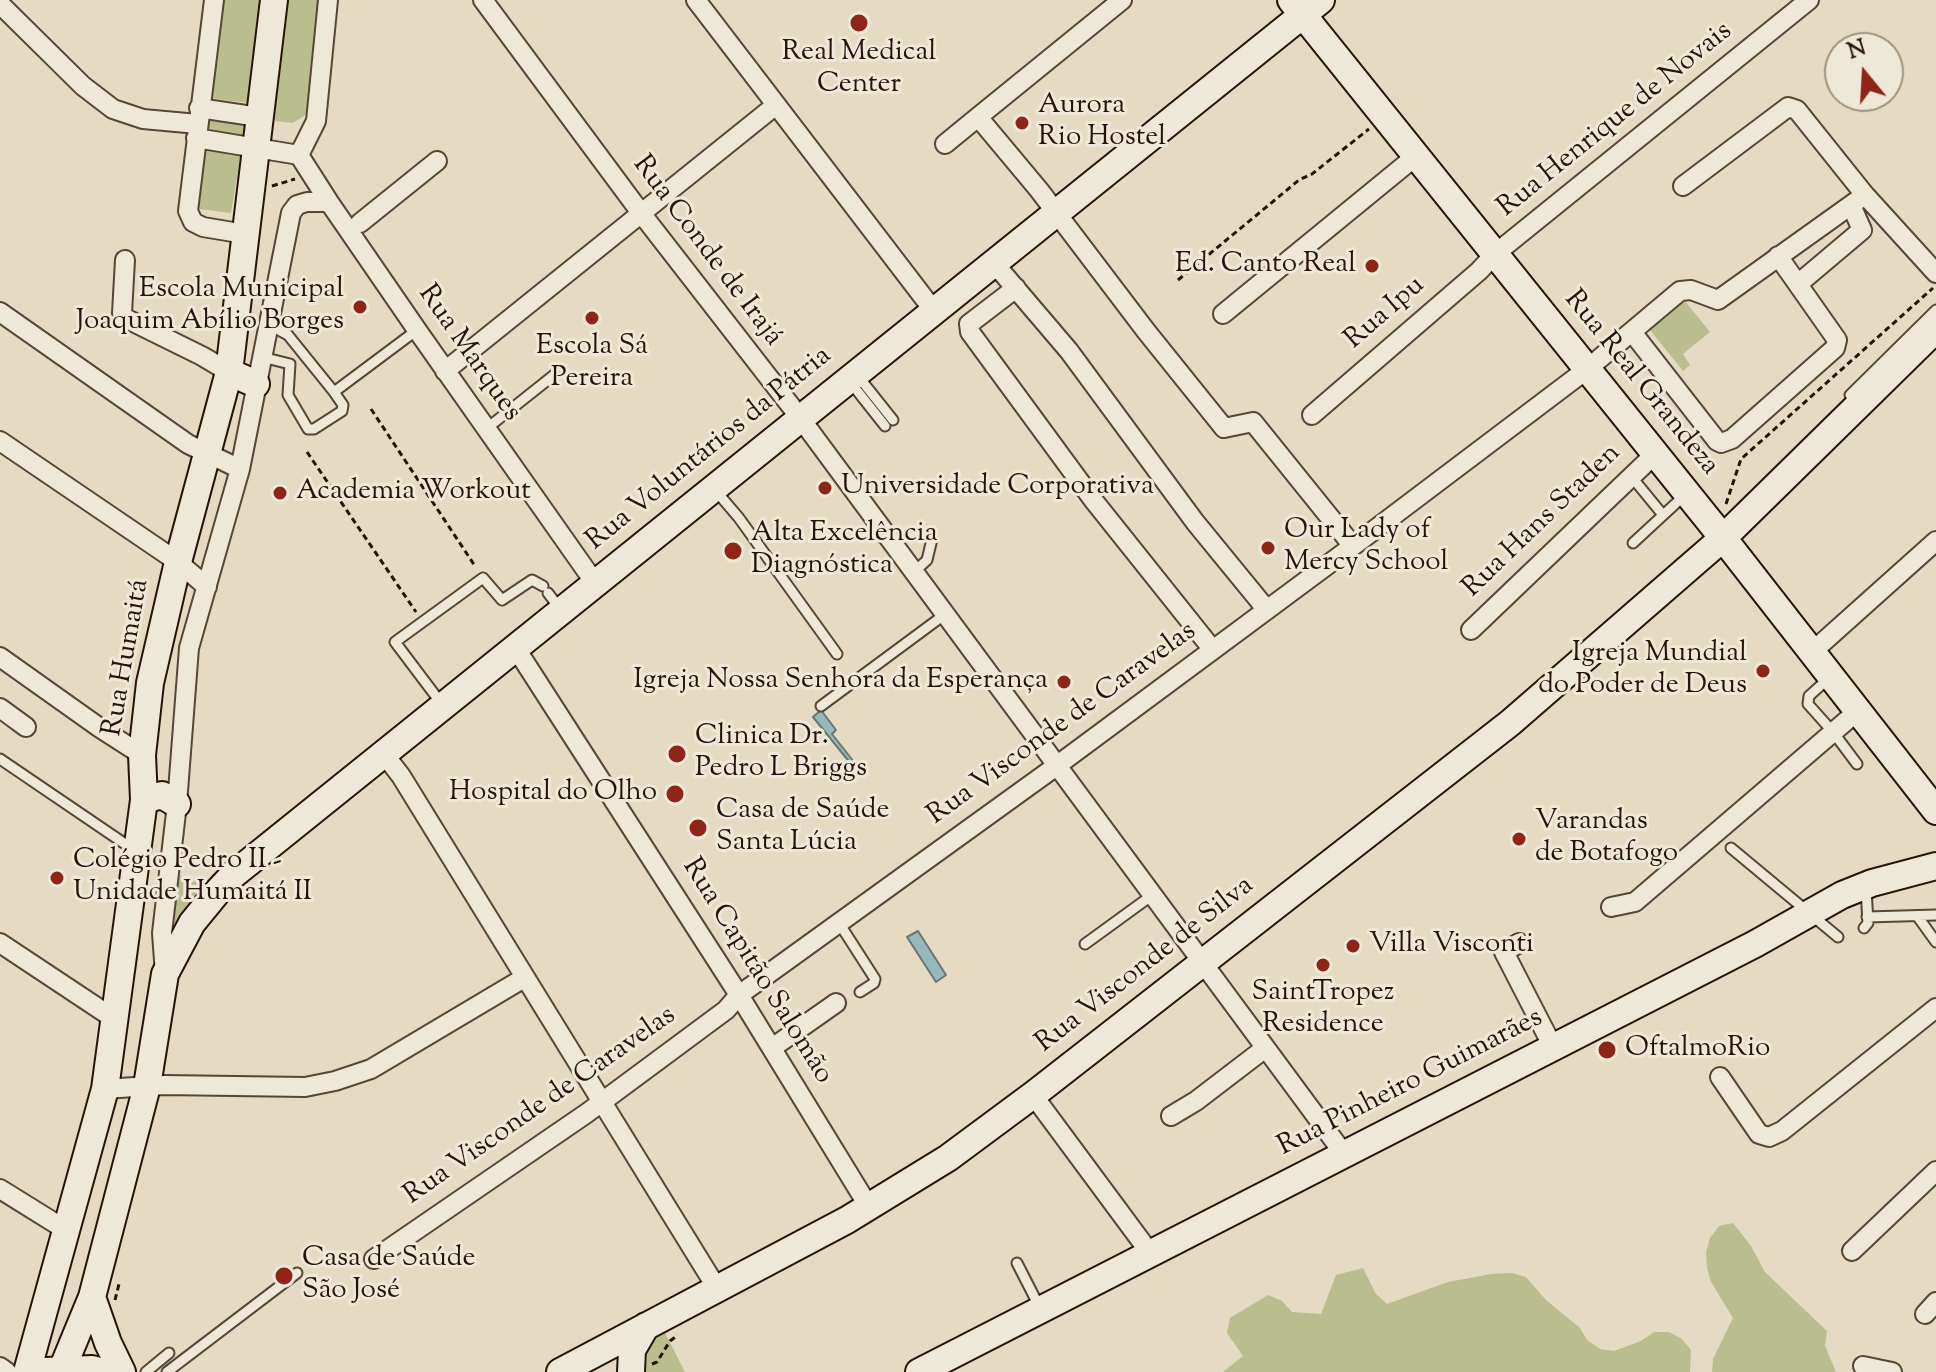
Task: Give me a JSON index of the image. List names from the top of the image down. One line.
{"streets":{"main road":["Rua Real Grandeza","Rua Voluntários da Pátria","Rua Humaitá","Rua Visconde de Silva","Rua Pinheiro Guimarães"],"street":["Rua Henrique de Novais","Rua Conde de Irajá","Rua Ipu","Rua Marques","Rua Hans Staden","Rua Visconde de Caravelas","Rua Capitão Salomão"]},"crossings":[["Rua Henrique de Novais","Rua Ipu"],["Rua Henrique de Novais","Rua Real Grandeza"],["Rua Conde de Irajá","Rua Voluntários da Pátria"],["Rua Conde de Irajá","Rua Visconde de Caravelas"],["Rua Conde de Irajá","Rua Visconde de Silva"],["Rua Conde de Irajá","Rua Pinheiro Guimarães"],["Rua Ipu","Rua Real Grandeza"],["Rua Marques","Rua Voluntários da Pátria"],["Rua Marques","Rua Humaitá"],["Rua Real Grandeza","Rua Voluntários da Pátria"],["Rua Real Grandeza","Rua Hans Staden"],["Rua Real Grandeza","Rua Visconde de Caravelas"],["Rua Real Grandeza","Rua Visconde de Silva"],["Rua Voluntários da Pátria","Rua Humaitá"],["Rua Voluntários da Pátria","Rua Capitão Salomão"],["Rua Visconde de Caravelas","Rua Capitão Salomão"],["Rua Visconde de Silva","Rua Capitão Salomão"]],"places":["Real Medical Center","Aurora Rio Hostel","Ed. Canto Real","Escola Municipal Joaquim Abílio Borges","Escola Sá Pereira","Universidade Corporativa","Academia Workout","Our Lady of Mercy School","Alta Excelência Diagnóstica","Igreja Mundial do Poder de Deus","Igreja Nossa Senhora da Esperança","Clinica Dr. Pedro L Briggs","Hospital do Olho","Casa de Saúde Santa Lúcia","Varandas de Botafogo","Colégio Pedro II - Unidade Humaitá II","Villa Visconti","SaintTropez Residence","OftalmoRio","Casa de Saúde São José"],"north":"top"}
